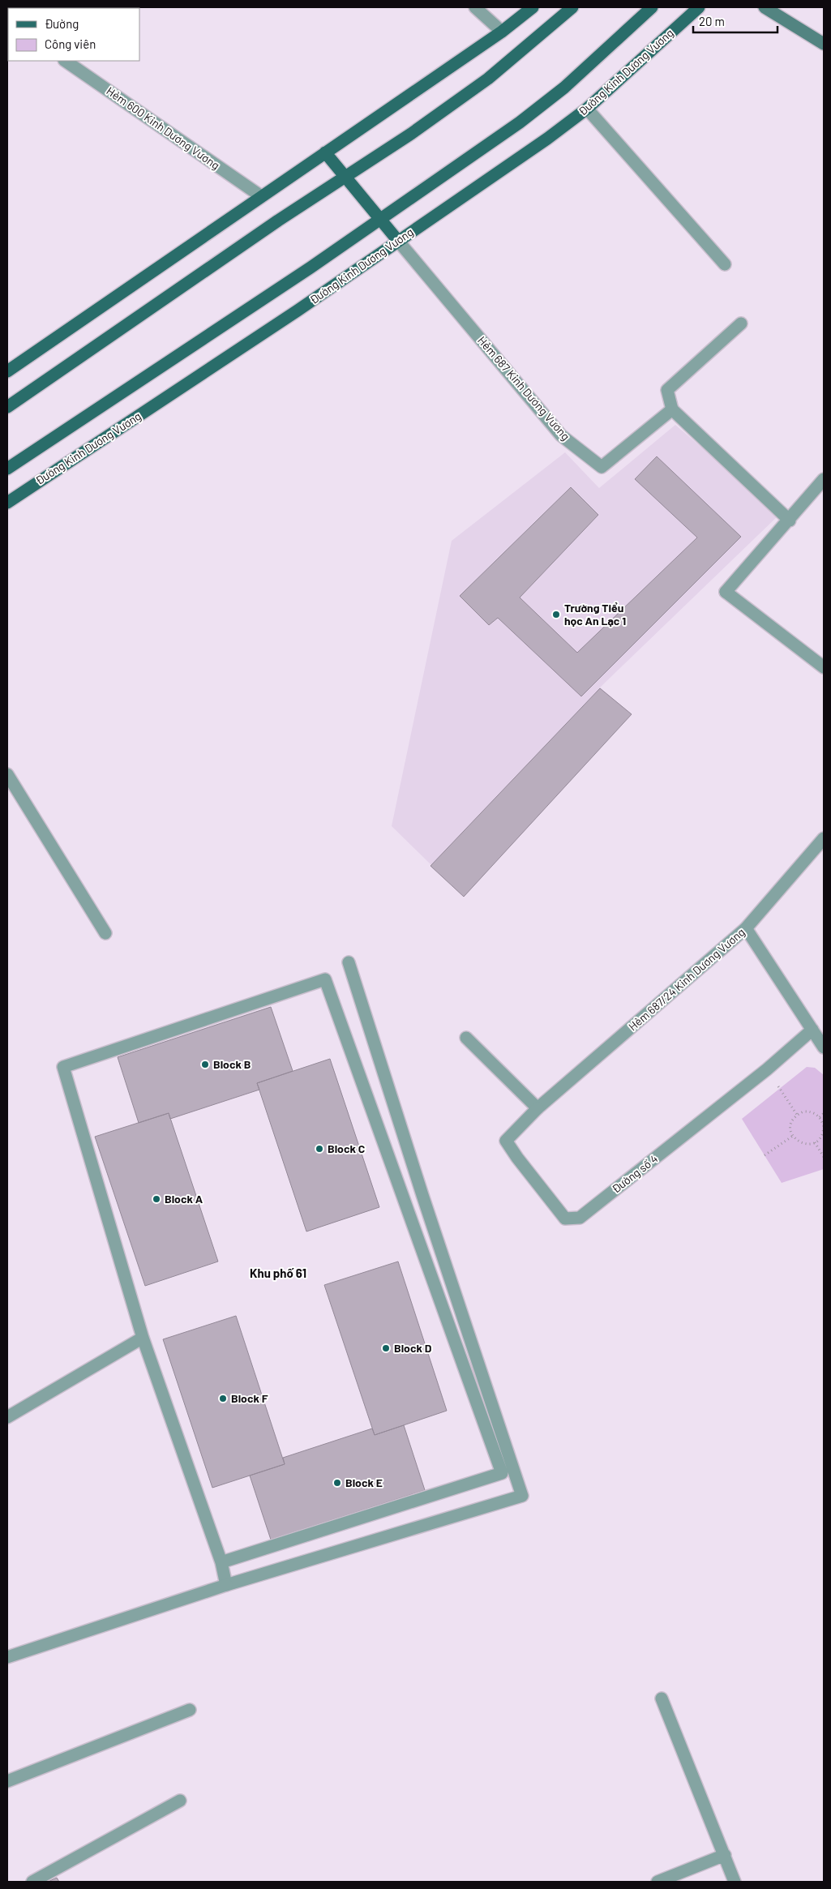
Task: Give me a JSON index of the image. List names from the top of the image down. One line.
{"streets":{"main road":["Đường Kinh Dương Vương"],"street":["Hẻm 600 Kinh Dương Vương","Hẻm 687 Kinh Dương Vương","Hẻm 687/24 Kinh Dương Vương","Đường số 4"]},"crossings":[["Đường Kinh Dương Vương","Hẻm 687 Kinh Dương Vương"],["Hẻm 687/24 Kinh Dương Vương","Đường số 4"]],"districts":["Khu phố 61"],"places":["Trường Tiểu học An Lạc 1","Block B","Block C","Block A","Block D","Block F","Block E"],"legend":["Đường","Công viên"],"scale_bar":"20 m"}
